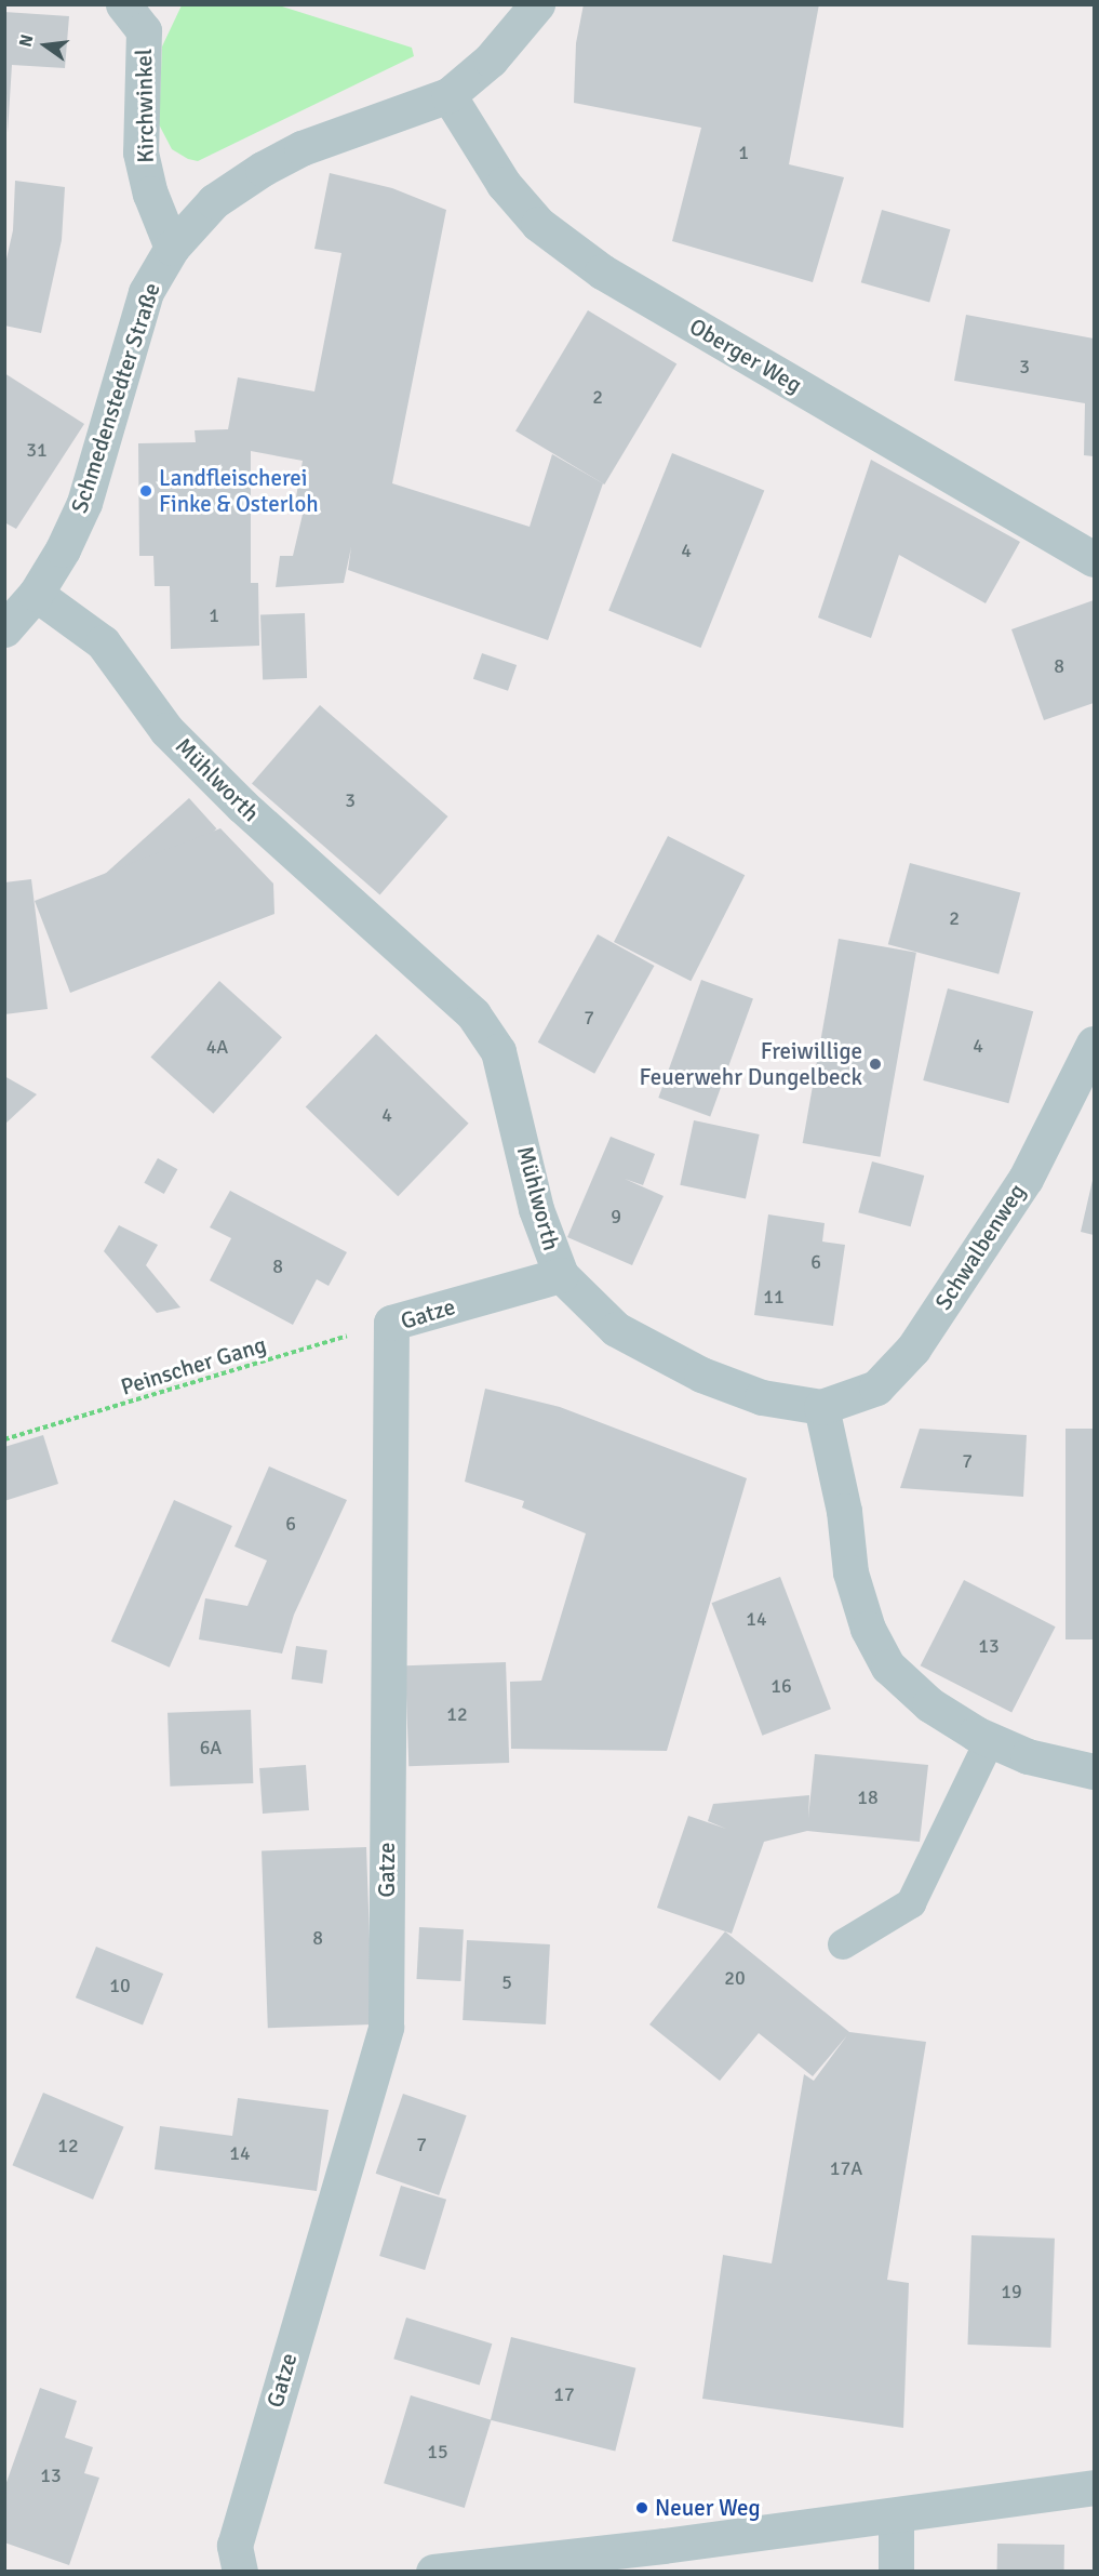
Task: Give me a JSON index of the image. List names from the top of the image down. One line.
{"streets":{"street":["Kirchwinkel","Oberger Weg","Schmedenstedter Straße","Mühlworth","Schwalbenweg","Gatze"],"path":["Peinscher Gang"]},"crossings":[["Kirchwinkel","Schmedenstedter Straße"],["Oberger Weg","Schmedenstedter Straße"],["Schmedenstedter Straße","Mühlworth"],["Mühlworth","Schwalbenweg"],["Mühlworth","Gatze"],["Gatze","Peinscher Gang"]],"places":["Landfleischerei Finke & Osterloh","Freiwillige Feuerwehr Dungelbeck","Neuer Weg"],"house_numbers":["1","3","2","31","4","1","8","3","2","7","4","4A","4","9","6","8","11","7","6","14","13","16","12","6A","18","8","20","5","10","7","12","14","17A","19","17","15","13"],"north":"left"}
